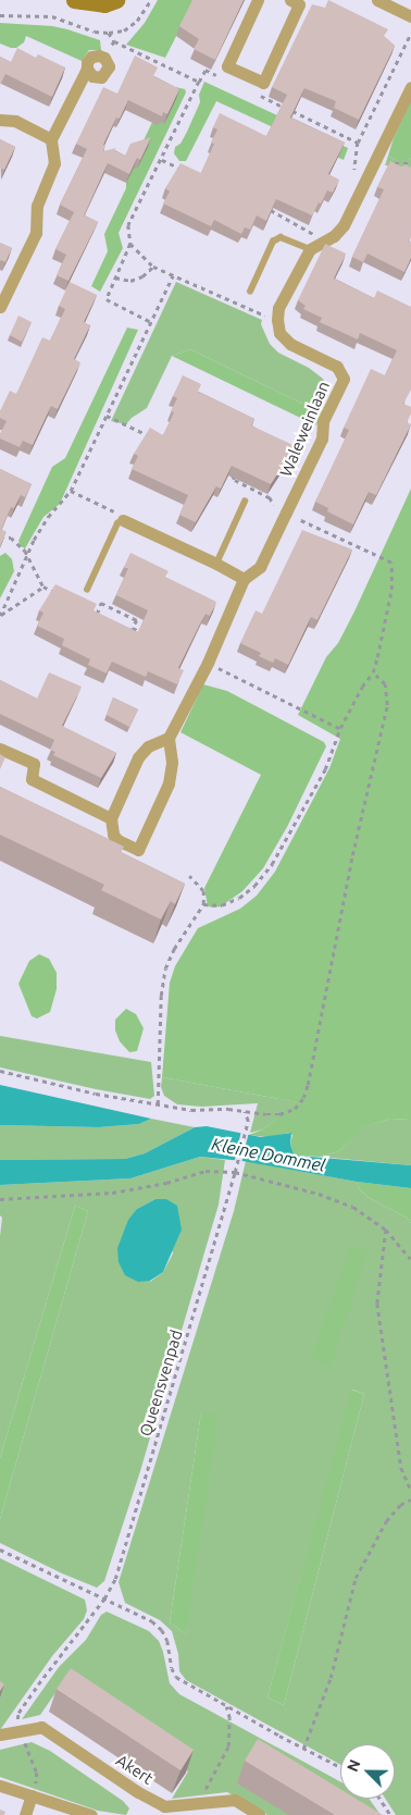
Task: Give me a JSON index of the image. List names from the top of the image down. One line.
{"streets":{"street":["Waleweinlaan","Akert"],"path":["Queensvenpad"]},"crossings":[["Queensvenpad","Akert"]],"water":["Kleine Dommel"],"north":"top left"}
